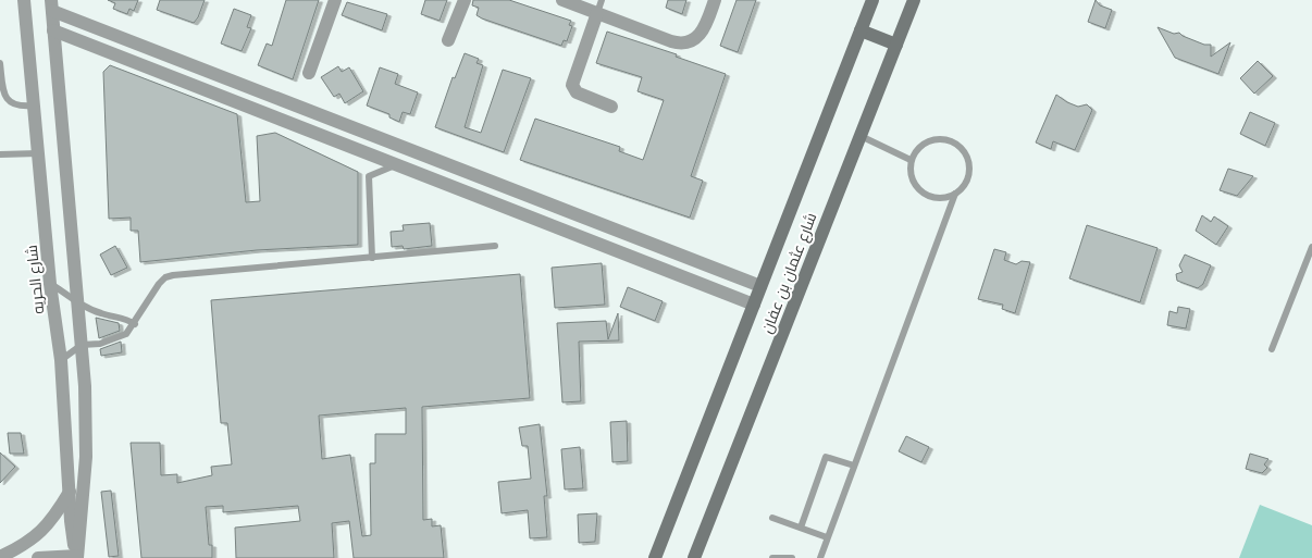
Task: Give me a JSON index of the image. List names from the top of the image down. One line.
{"streets":{"main road":["شارع عثمان بن عفان"],"street":["شارع الحريه"]}}
